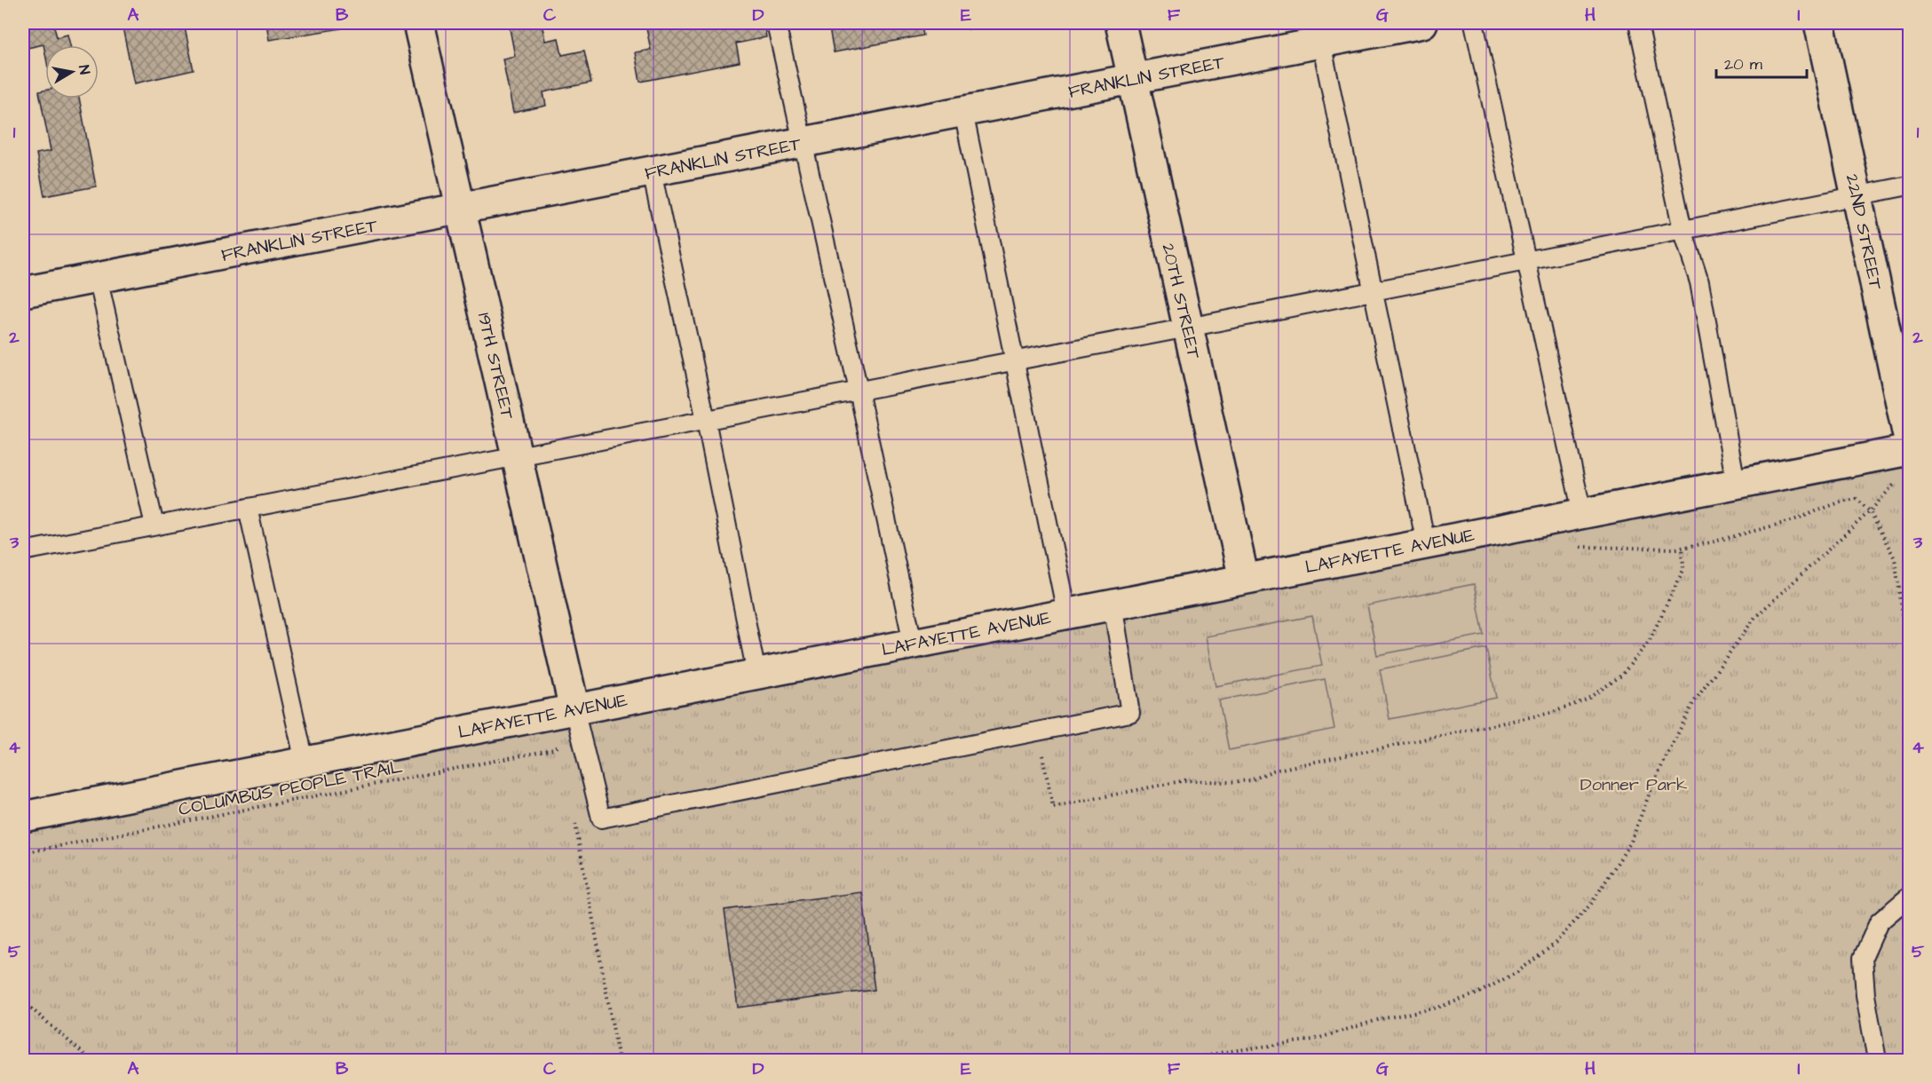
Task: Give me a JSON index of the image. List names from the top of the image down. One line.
{"streets":{"street":["FRANKLIN STREET","22ND STREET","20TH STREET","19TH STREET","LAFAYETTE AVENUE"],"path":["COLUMBUS PEOPLE TRAIL"]},"crossings":[["FRANKLIN STREET","20TH STREET"],["FRANKLIN STREET","19TH STREET"],["20TH STREET","LAFAYETTE AVENUE"],["19TH STREET","LAFAYETTE AVENUE"]],"parks":["Donner Park"],"scale_bar":"20 m","north":"right","grid":{"columns":["A","B","C","D","E","F","G","H","I"],"rows":["1","2","3","4","5"]}}
